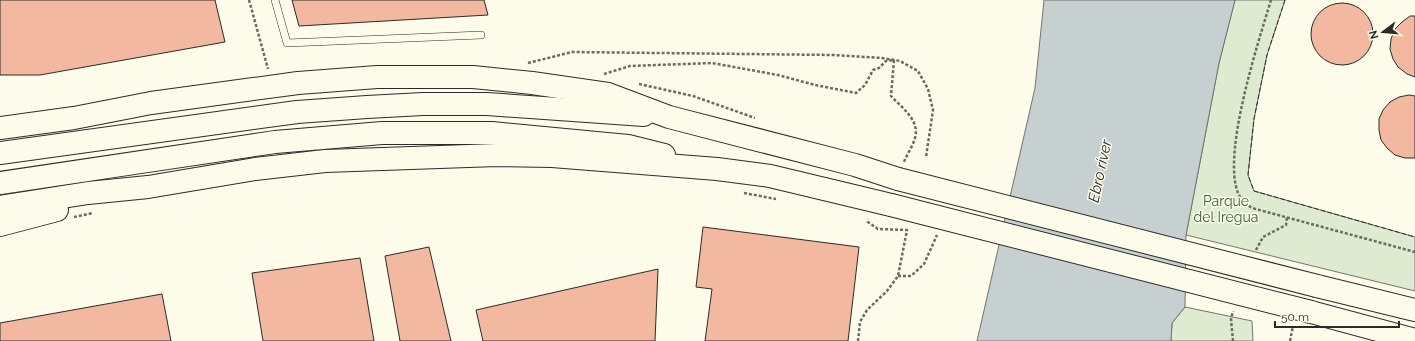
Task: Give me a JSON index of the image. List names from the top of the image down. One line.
{"water":["Ebro river"],"parks":["Parque del Iregua"],"scale_bar":"50 m","north":"left"}
